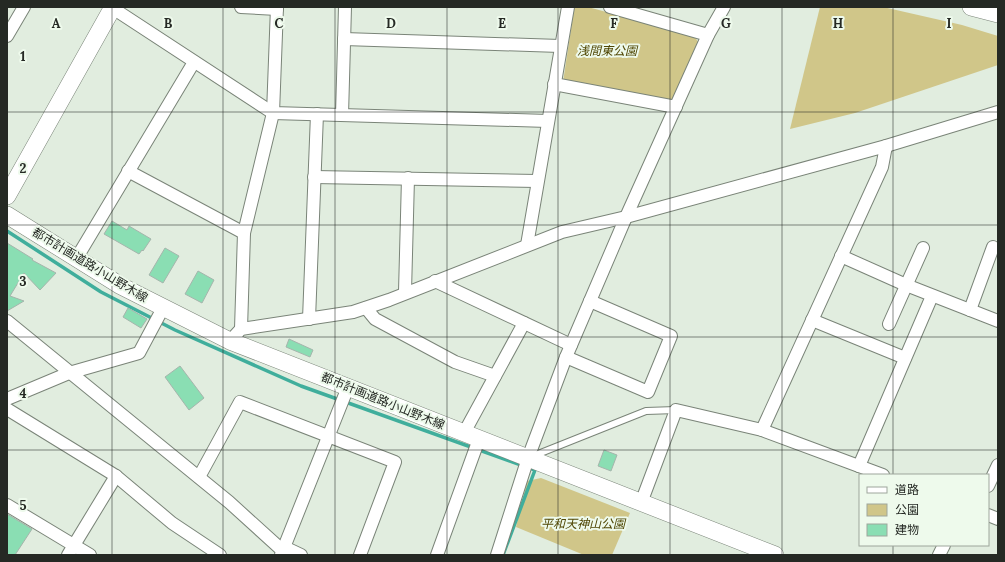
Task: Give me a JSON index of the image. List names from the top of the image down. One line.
{"streets":{"street":["都市計画道路小山野木線"]},"parks":["浅間東公園","平和天神山公園"],"legend":["道路","公園","建物"],"grid":{"columns":["A","B","C","D","E","F","G","H","I"],"rows":["1","2","3","4","5"]}}
